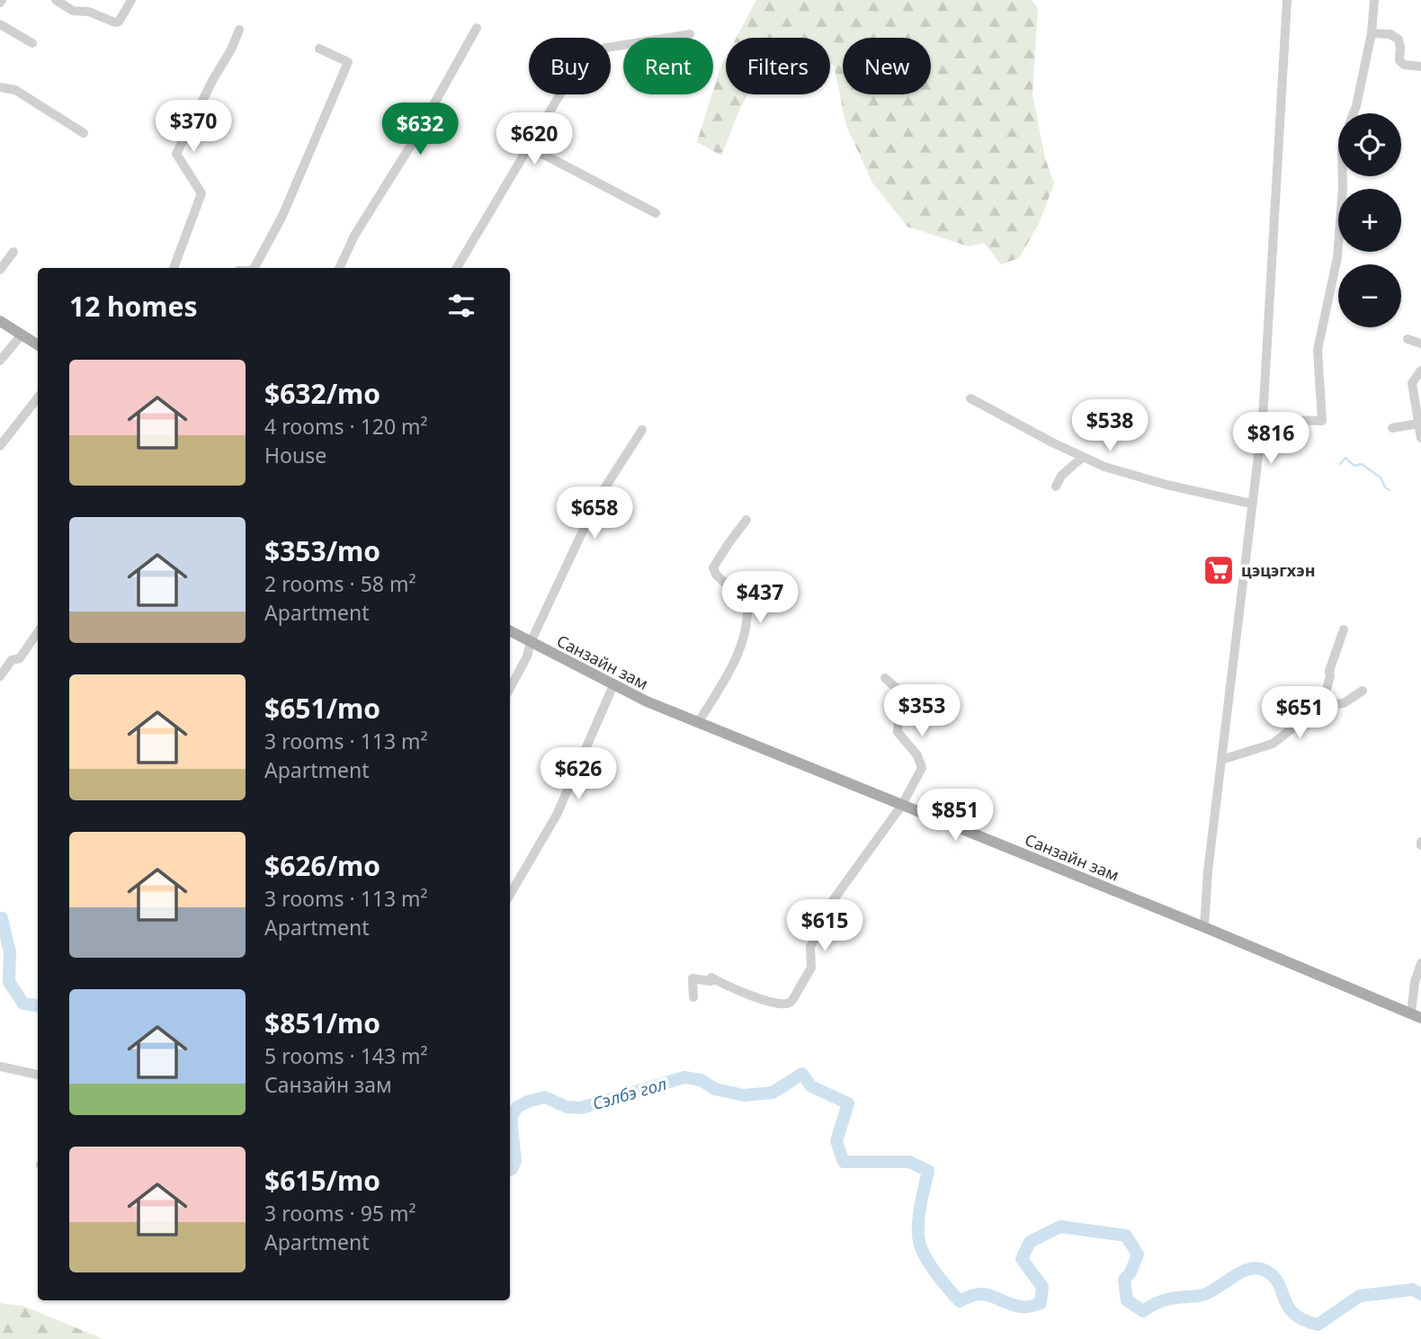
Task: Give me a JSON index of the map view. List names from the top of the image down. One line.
{"streets":{"main road":["Санзайн зам"]},"water":["Сэлбэ гол"],"places":{"supermarket":["цэцэгхэн"]},"page":{"chip":["Buy","Rent","Filters","New"],"price":["$370","$632","$620","$538","$816","$658","$437","$353","$651","$626","$851","$615"],"map_buttons":["+","−"],"heading":"12 homes","list":[{"name":"$632/mo","note":"4 rooms · 120 m² · House"},{"name":"$353/mo","note":"2 rooms · 58 m² · Apartment"},{"name":"$651/mo","note":"3 rooms · 113 m² · Apartment"},{"name":"$626/mo","note":"3 rooms · 113 m² · Apartment"},{"name":"$851/mo","note":"5 rooms · 143 m² · Санзайн зам"},{"name":"$615/mo","note":"3 rooms · 95 m² · Apartment"}]}}
